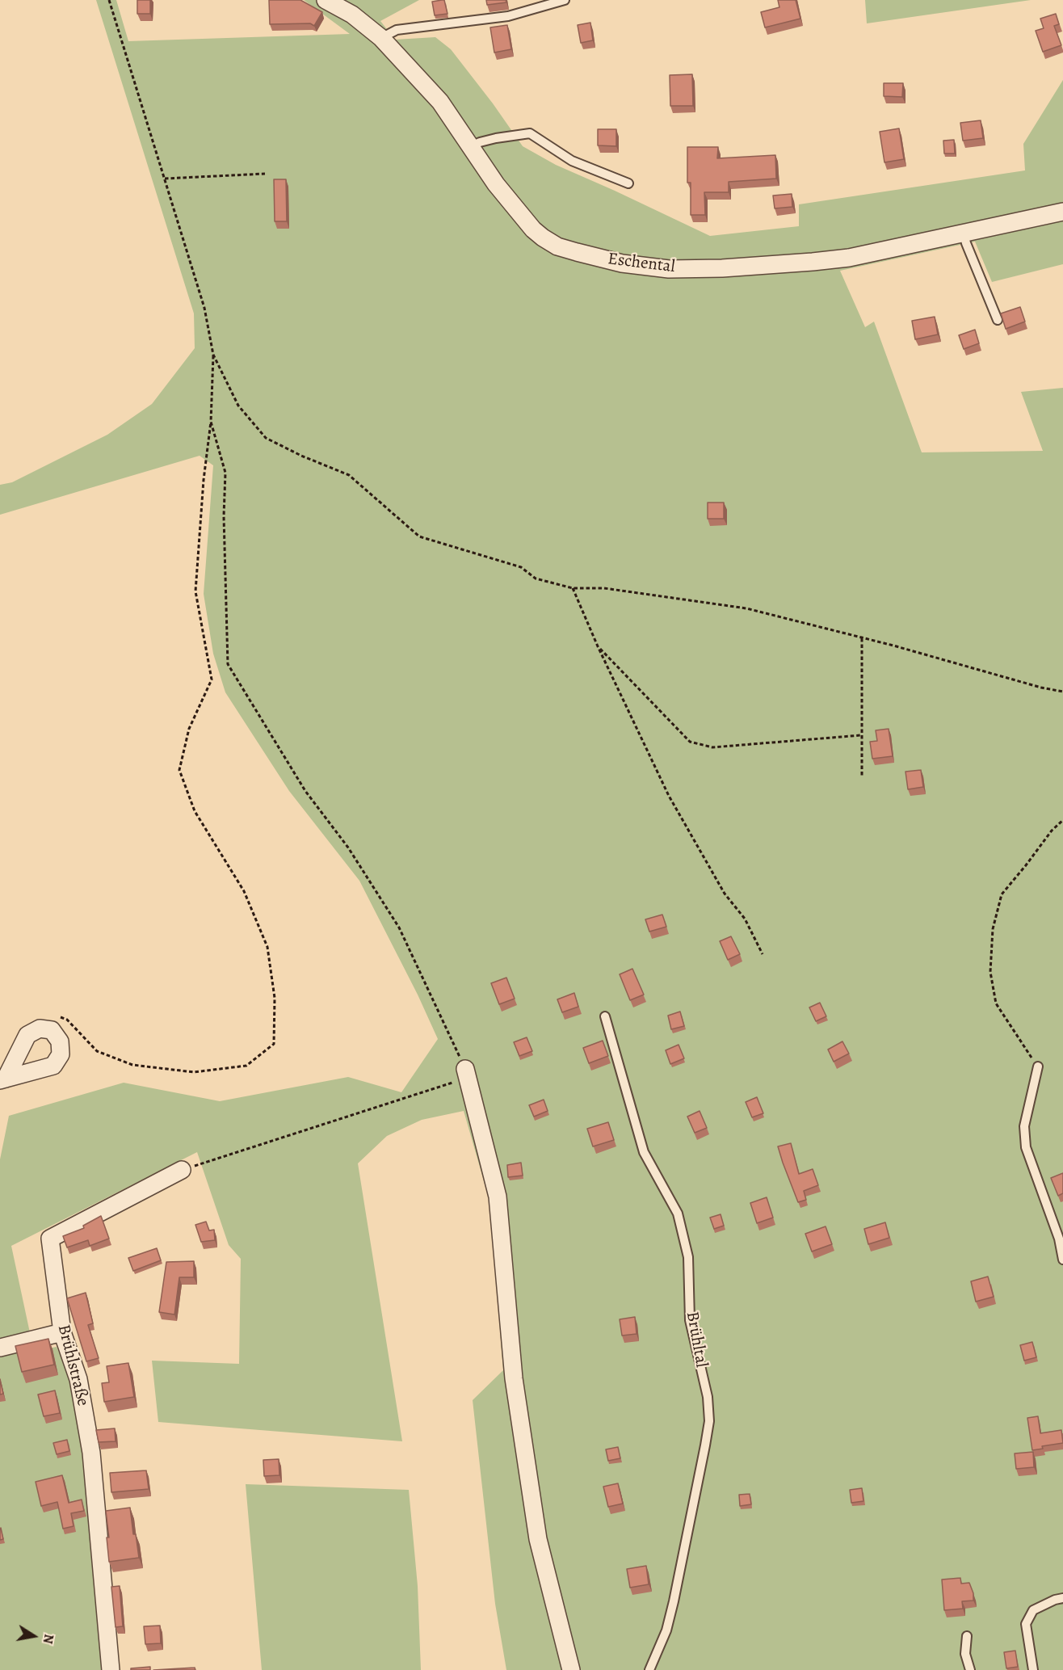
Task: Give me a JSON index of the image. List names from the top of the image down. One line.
{"streets":{"street":["Eschental","Brühlstraße"],"lane":["Brühltal"]},"north":"right"}
